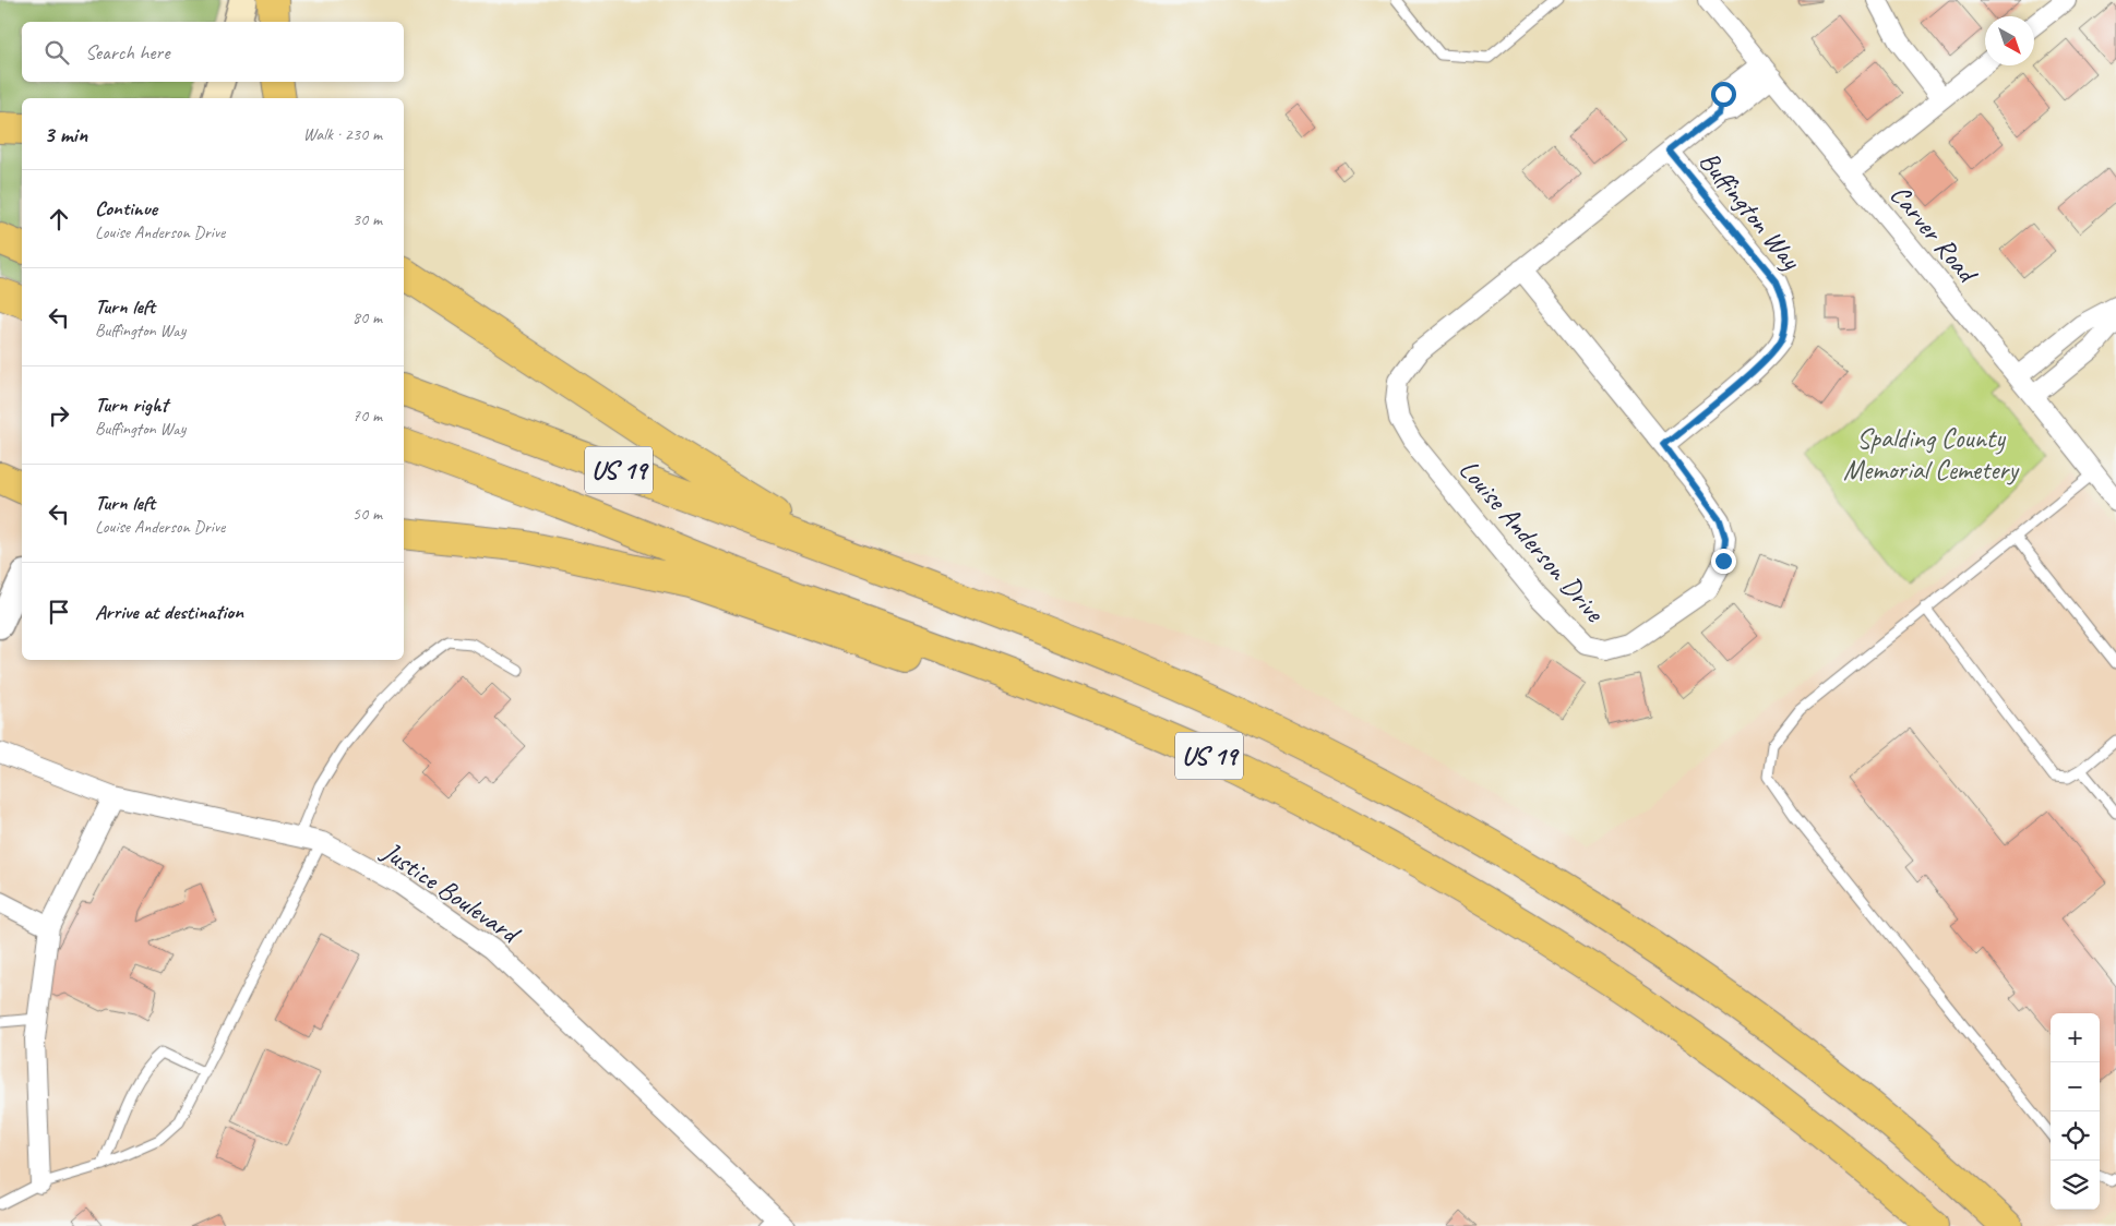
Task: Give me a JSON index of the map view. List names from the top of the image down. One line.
{"streets":{"highway":["US 19"],"street":["Buffington Way","Carver Road","Louise Anderson Drive","Justice Boulevard"]},"crossings":[["Buffington Way","Louise Anderson Drive"],["Carver Road","Louise Anderson Drive"]],"parks":["Spalding County Memorial Cemetery"],"north":"bottom right","page":{"search":"Search here","heading":["3 min","Walk · 230 m"],"list":[["Continue","Louise Anderson Drive","30 m"],["Turn left","Buffington Way","80 m"],["Turn right","Buffington Way","70 m"],["Turn left","Louise Anderson Drive","50 m"],"Arrive at destination"],"map_buttons":["+","−"]}}
